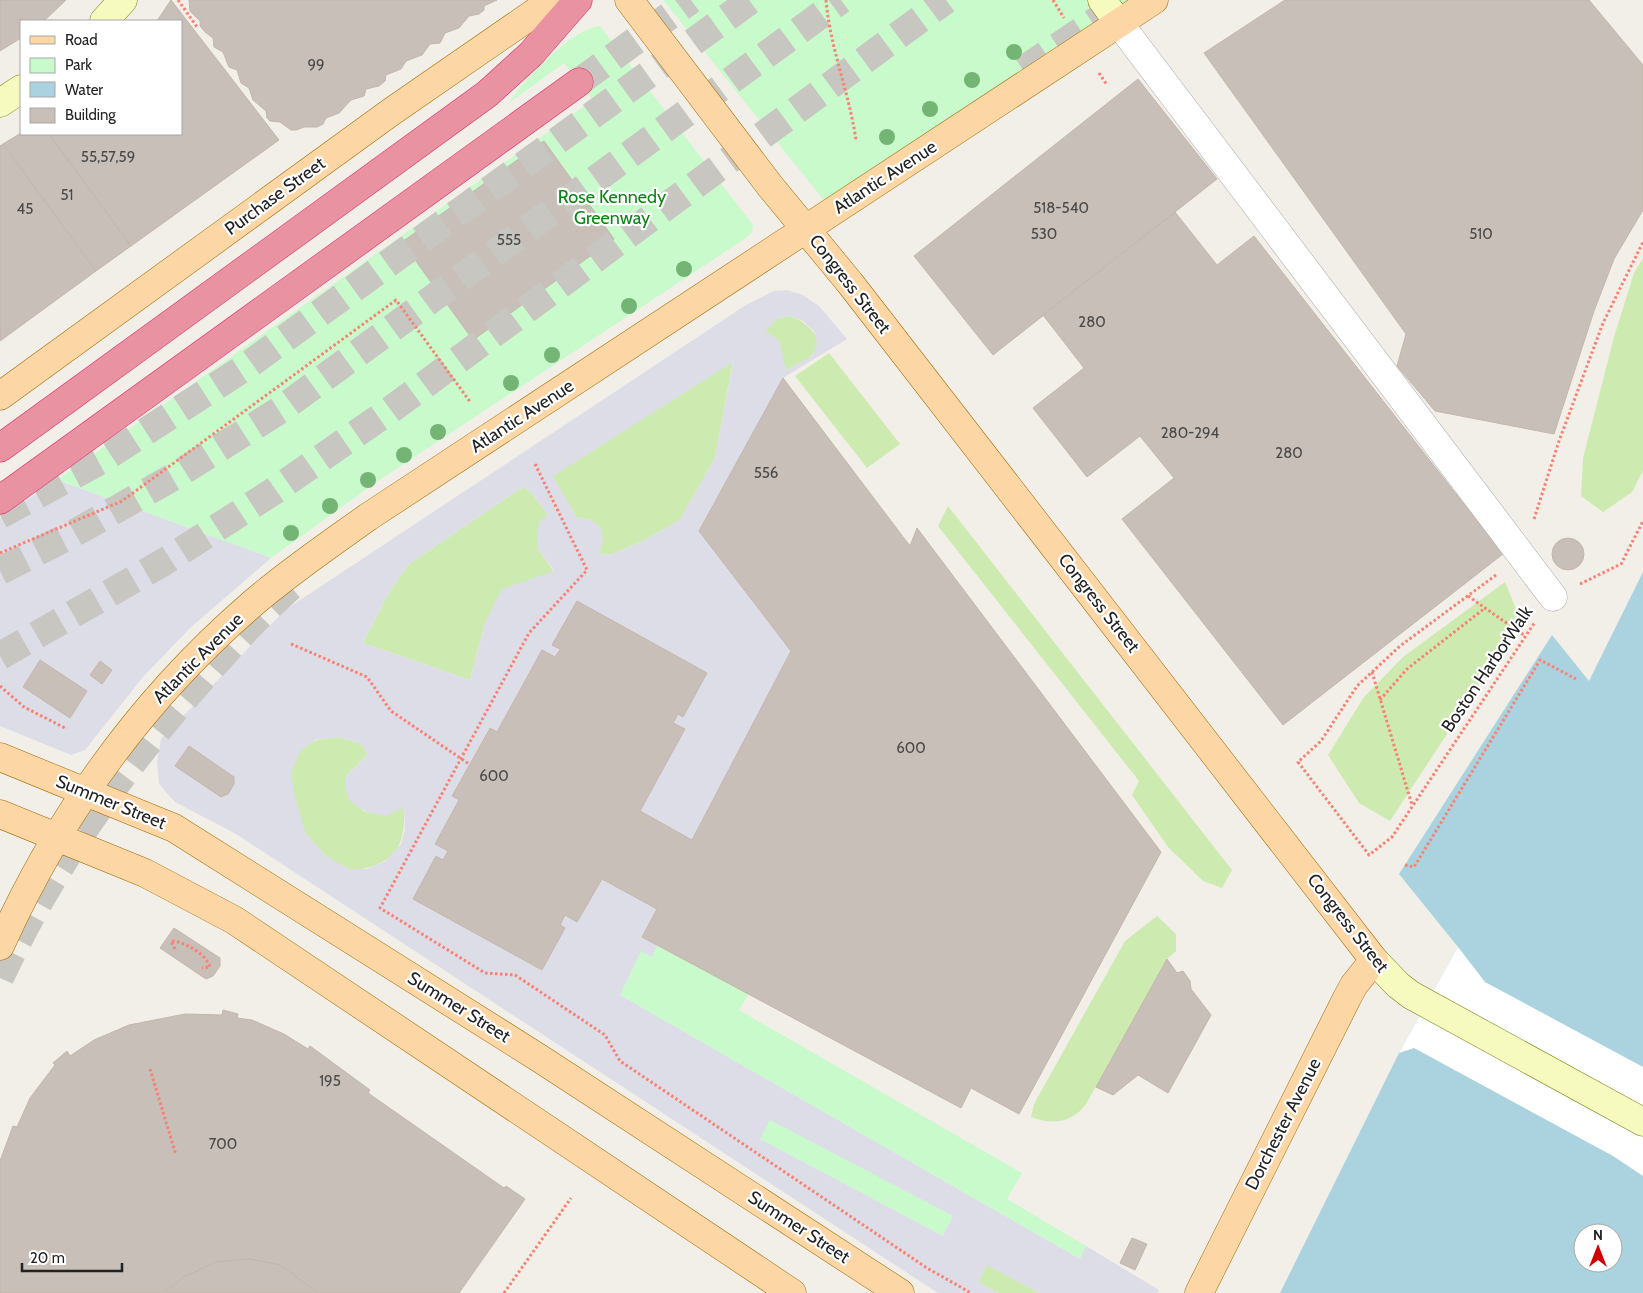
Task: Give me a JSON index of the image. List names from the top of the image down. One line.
{"streets":{"main road":["Atlantic Avenue","Purchase Street","Congress Street","Summer Street","Dorchester Avenue"],"path":["Boston HarborWalk"]},"crossings":[["Atlantic Avenue","Congress Street"],["Atlantic Avenue","Summer Street"],["Congress Street","Dorchester Avenue"]],"parks":["Rose Kennedy Greenway"],"house_numbers":["99","55,57,59","51","518-540","45","530","510","555","280","280-294","280","556","600","600","195","700"],"legend":["Road","Park","Water","Building"],"scale_bar":"20 m","north":"top"}
